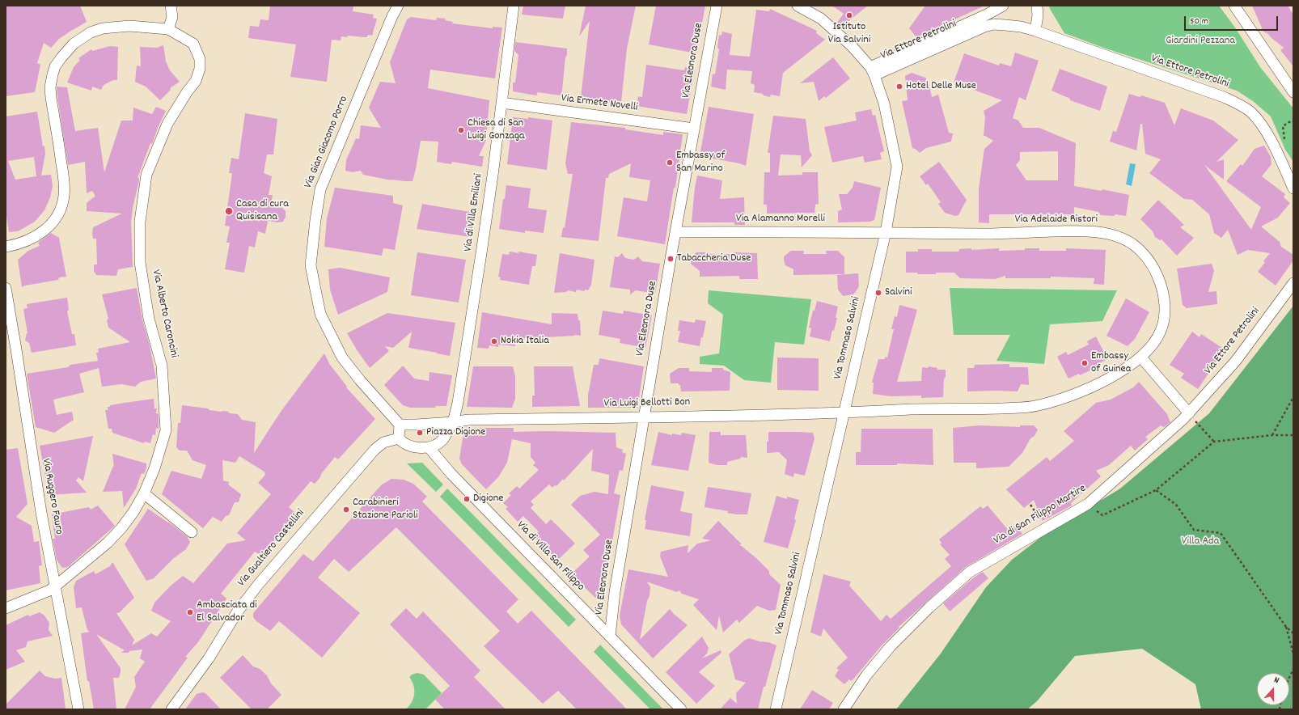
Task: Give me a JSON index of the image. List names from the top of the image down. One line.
{"streets":{"street":["Via Ettore Petrolini","Via Eleonora Duse","Via Ermete Novelli","Via Gian Giacomo Porro","Via di Villa Emiliani","Via Alamanno Morelli","Via Adelaide Ristori","Via Alberto Caroncini","Via Tommaso Salvini","Via Luigi Bellotti Bon","Via Ruggero Fauro","Via di San Filippo Martire","Via Gualtiero Castellini","Via di Villa San Filippo"]},"crossings":[["Via Ettore Petrolini","Via Tommaso Salvini"],["Via Ettore Petrolini","Via di San Filippo Martire"],["Via Eleonora Duse","Via Ermete Novelli"],["Via Eleonora Duse","Via Alamanno Morelli"],["Via Eleonora Duse","Via Luigi Bellotti Bon"],["Via Eleonora Duse","Via di Villa San Filippo"],["Via Ermete Novelli","Via di Villa Emiliani"],["Via di Villa Emiliani","Via Luigi Bellotti Bon"],["Via Alamanno Morelli","Via Adelaide Ristori"],["Via Alamanno Morelli","Via Tommaso Salvini"],["Via Adelaide Ristori","Via Tommaso Salvini"],["Via Adelaide Ristori","Via Luigi Bellotti Bon"],["Via Alberto Caroncini","Via Ruggero Fauro"],["Via Tommaso Salvini","Via Luigi Bellotti Bon"]],"parks":["Giardini Pezzana","Villa Ada"],"places":["Istituto Via Salvini","Hotel Delle Muse","Chiesa di San Luigi Gonzaga","Embassy of San Marino","Casa di cura Quisisana","Tabaccheria Duse","Salvini","Nokia Italia","Embassy of Guinea","Piazza Digione","Digione","Carabinieri Stazione Parioli","Ambasciata di El Salvador"],"scale_bar":"50 m","north":"top"}
